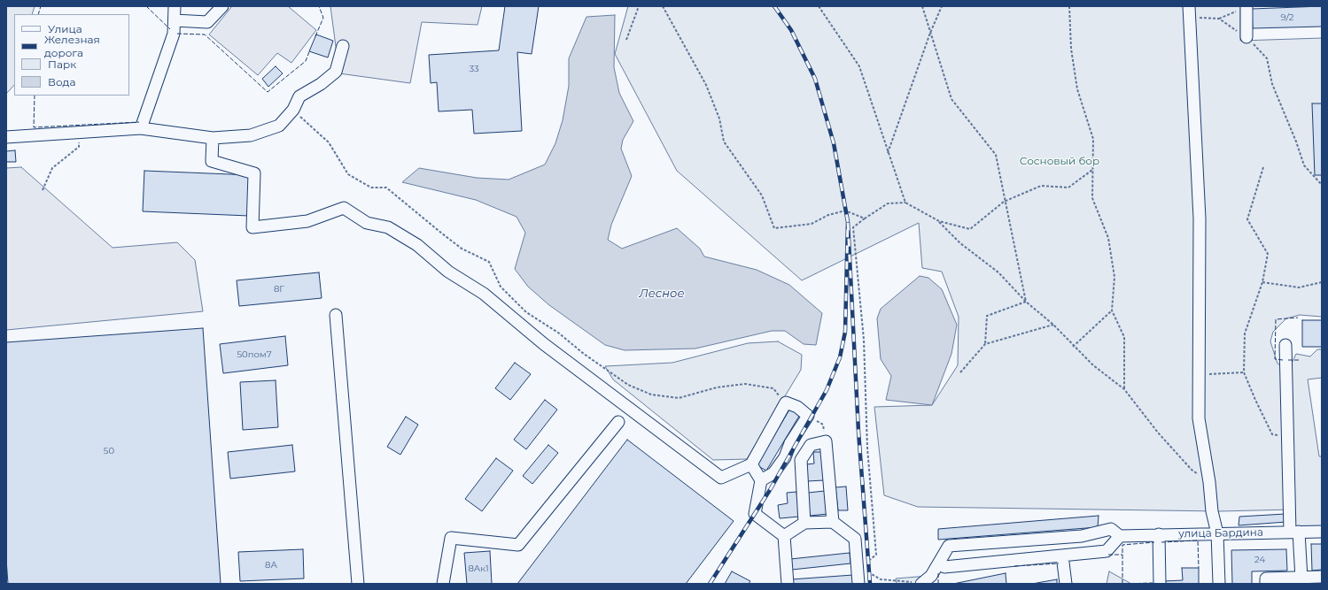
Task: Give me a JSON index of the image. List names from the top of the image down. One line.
{"streets":{"street":["улица Бардина"]},"water":["Лесное"],"parks":["Сосновый бор"],"house_numbers":["9/2","33","8Г","50пом7","50","24","8А","8Ак1"],"legend":["Улица","Железная дорога","Парк","Вода"]}
